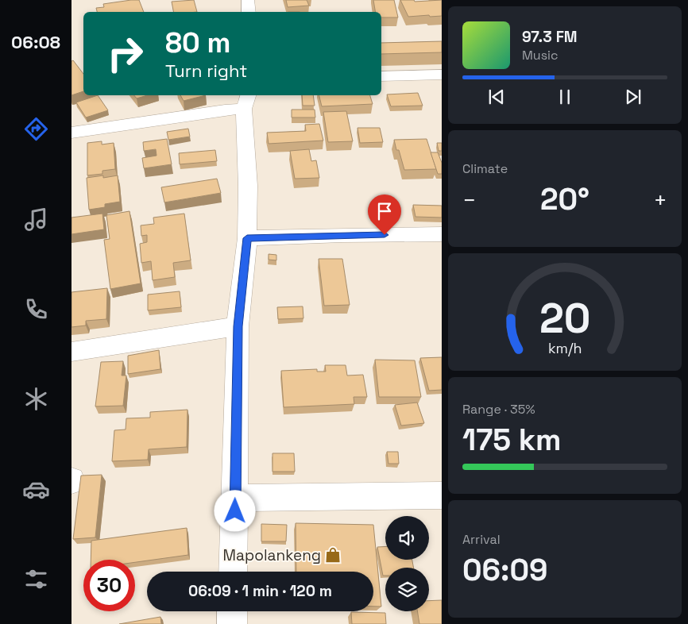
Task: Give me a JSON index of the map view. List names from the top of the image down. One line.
{"places":{"shop":["Mapolankeng"]},"page":{"tabs":"06:08","turn":["80 m","Turn right"],"song":["97.3 FM","Music"],"tile":["Climate",["Range · 35%","175 km"],["Arrival","06:09"]],"heat":["−","20°","+"],"limit":"30","trip":"06:09 · 1 min · 120 m","gauge":["20","km/h"]}}
